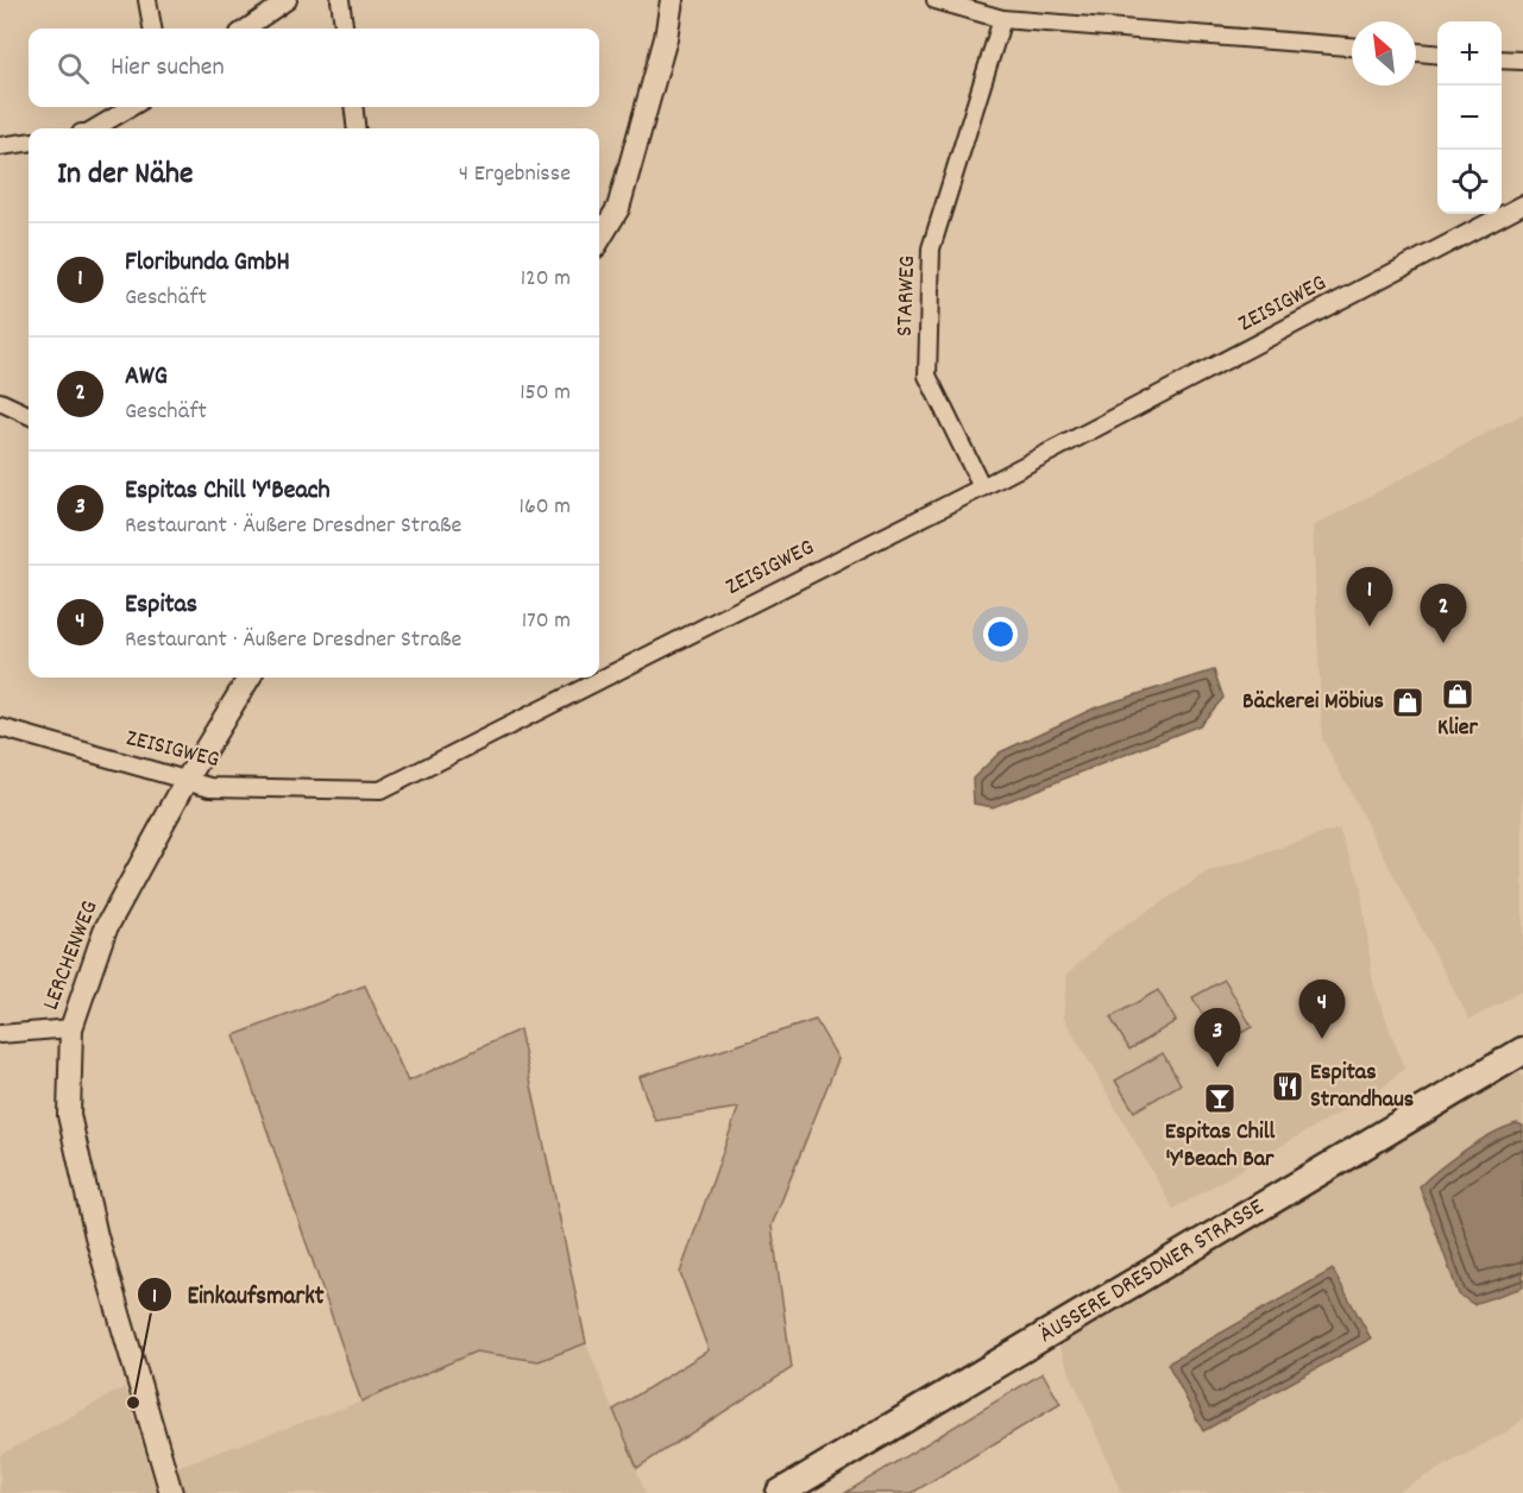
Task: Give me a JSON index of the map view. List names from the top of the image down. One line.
{"streets":{"main road":["ÄUSSERE DRESDNER STRASSE"],"street":["STARWEG","ZEISIGWEG","LERCHENWEG"]},"crossings":[["STARWEG","ZEISIGWEG"],["ZEISIGWEG","LERCHENWEG"]],"places":{"shop":["Klier","Bäckerei Möbius"],"restaurant":["Espitas Strandhaus"],"bar":["Espitas Chill 'Y'Beach Bar"],"other":["Einkaufsmarkt"]},"north":"top left","page":{"map_buttons":["+","−"],"search":"Hier suchen","heading":["In der Nähe","4 Ergebnisse"],"list":[{"mark":"1","name":"Floribunda GmbH","note":"Geschäft","value":"120 m"},{"mark":"2","name":"AWG","note":"Geschäft","value":"150 m"},{"mark":"3","name":"Espitas Chill 'Y'Beach","note":"Restaurant · Äußere Dresdner Straße","value":"160 m"},{"mark":"4","name":"Espitas","note":"Restaurant · Äußere Dresdner Straße","value":"170 m"}],"pins":["1","2","4","3"]}}
